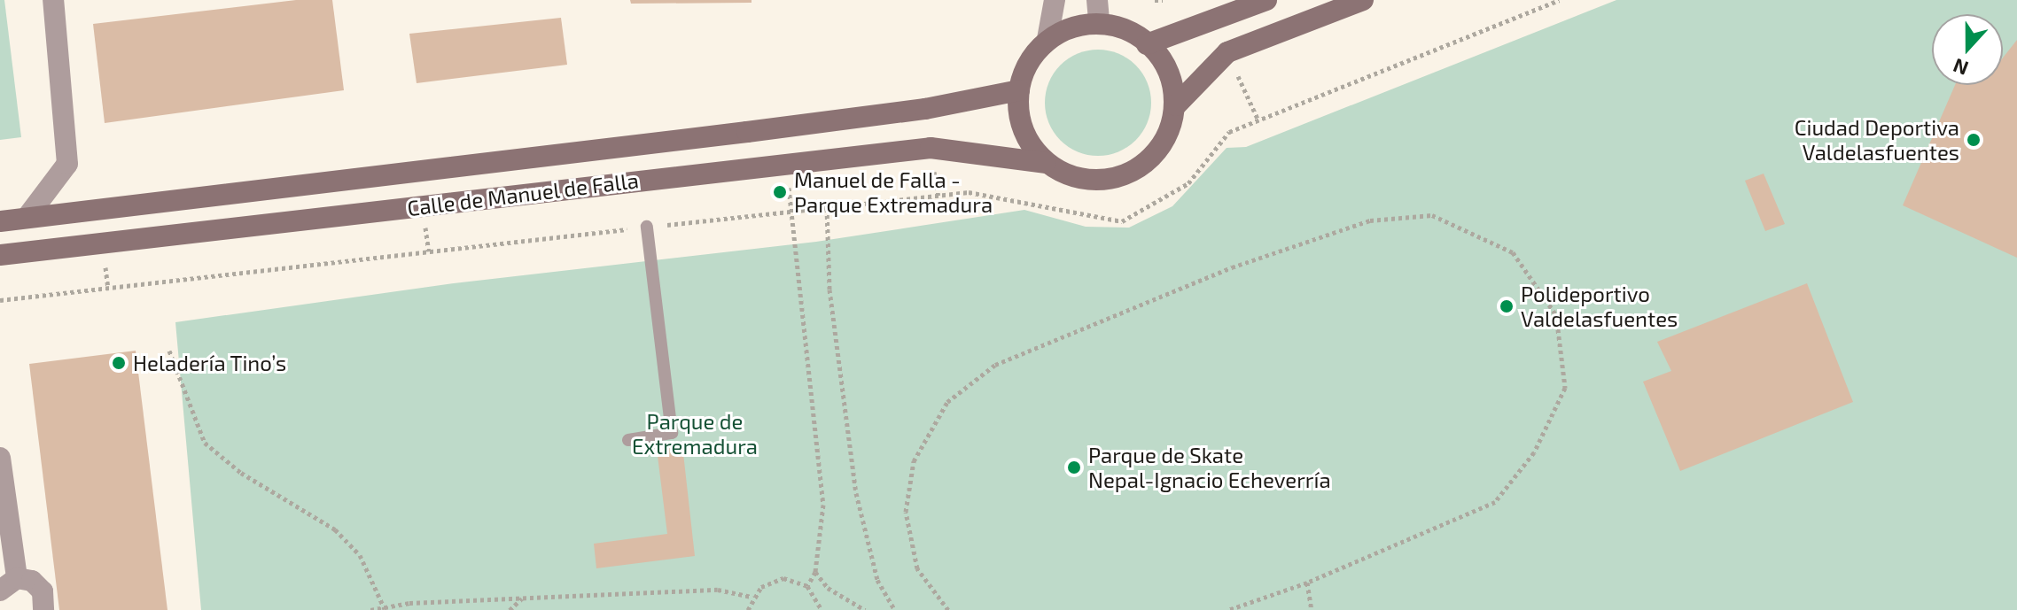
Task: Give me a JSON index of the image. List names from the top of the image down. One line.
{"streets":{"main road":["Calle de Manuel de Falla"]},"parks":["Parque de Extremadura"],"places":["Ciudad Deportiva Valdelasfuentes","Manuel de Falla - Parque Extremadura","Polideportivo Valdelasfuentes","Heladería Tino’s","Parque de Skate Nepal-Ignacio Echeverría"],"north":"bottom"}
